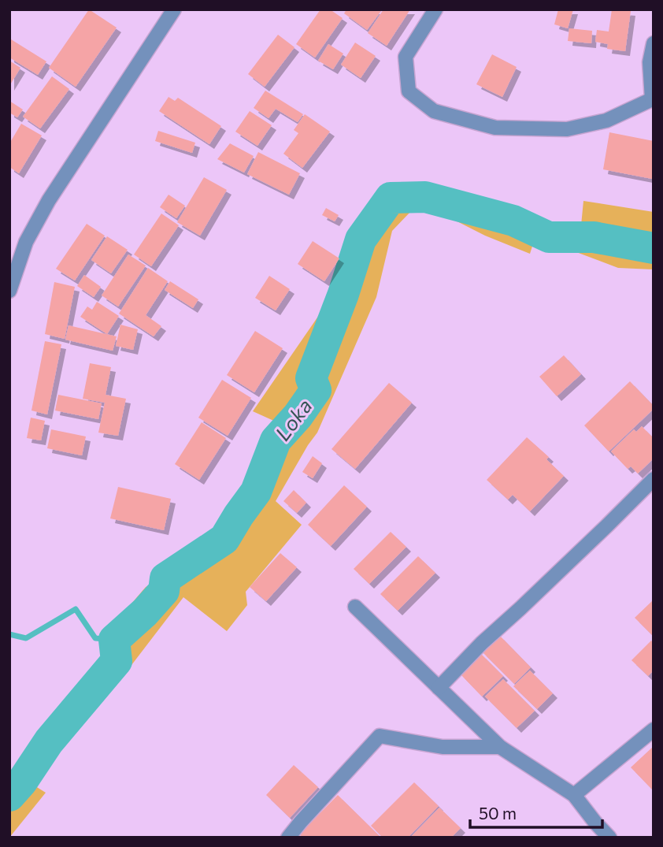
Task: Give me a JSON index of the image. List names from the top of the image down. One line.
{"water":["Loka"],"scale_bar":"50 m"}
